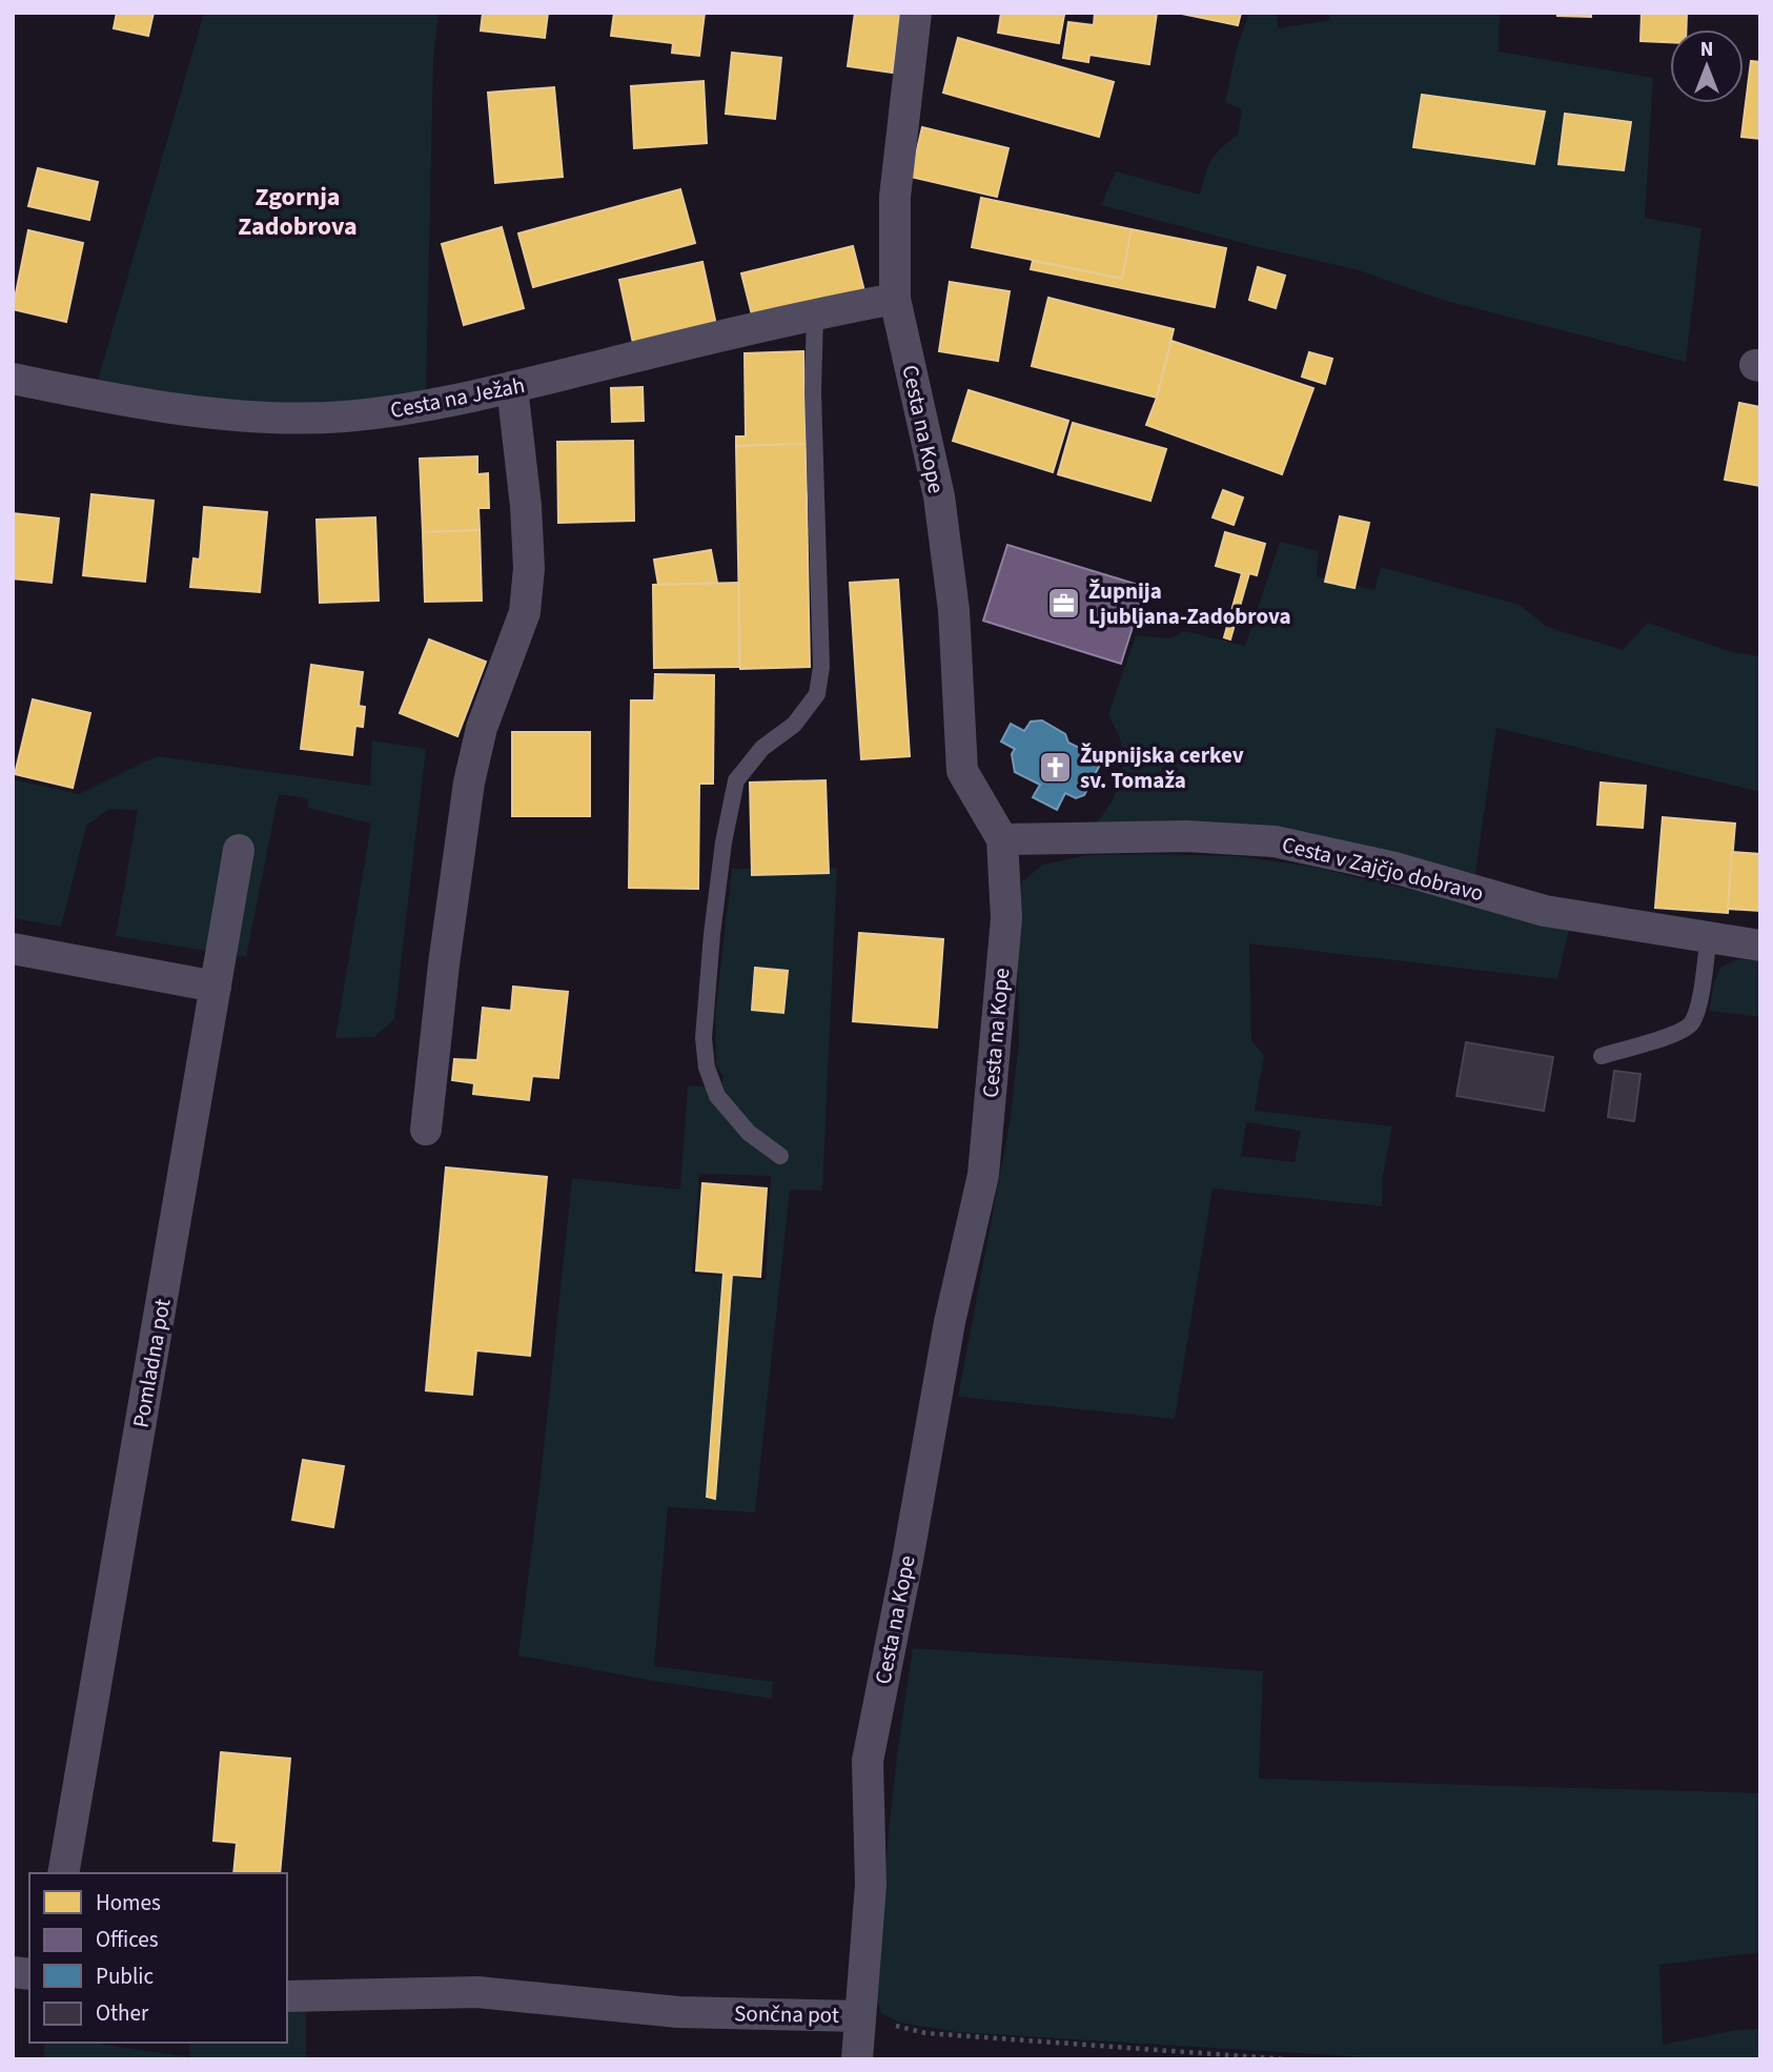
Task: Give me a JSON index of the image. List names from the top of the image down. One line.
{"streets":{"street":["Cesta na Ježah","Cesta na Kope","Cesta v Zajčjo dobravo","Pomladna pot","Sončna pot"]},"crossings":[["Cesta na Ježah","Cesta na Kope"],["Cesta na Kope","Cesta v Zajčjo dobravo"],["Cesta na Kope","Sončna pot"]],"districts":["Zgornja Zadobrova"],"places":{"office":["Župnija Ljubljana-Zadobrova"],"church":["Župnijska cerkev sv. Tomaža"]},"legend":["Homes","Offices","Public","Other"],"north":"top"}
